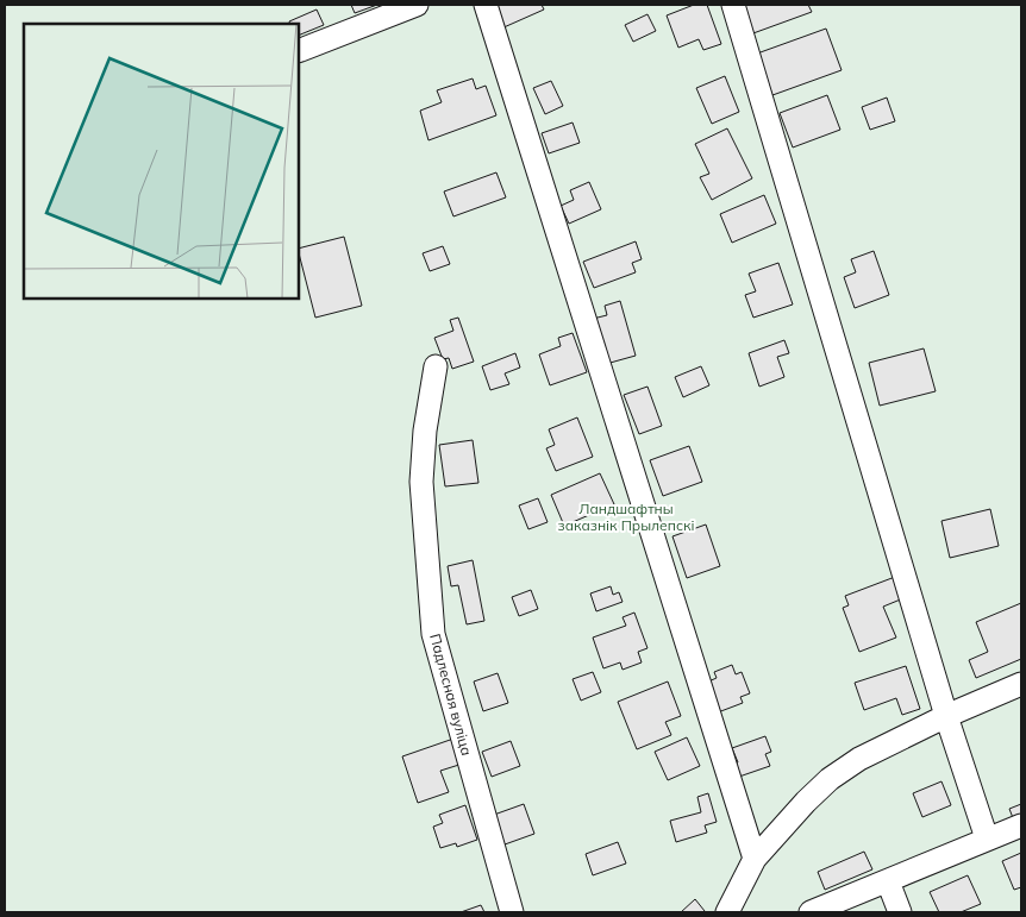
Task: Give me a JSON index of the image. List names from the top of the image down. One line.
{"streets":{"street":["Падлесная вуліца"]},"parks":["Ландшафтны заказнік Прылепскі"]}
